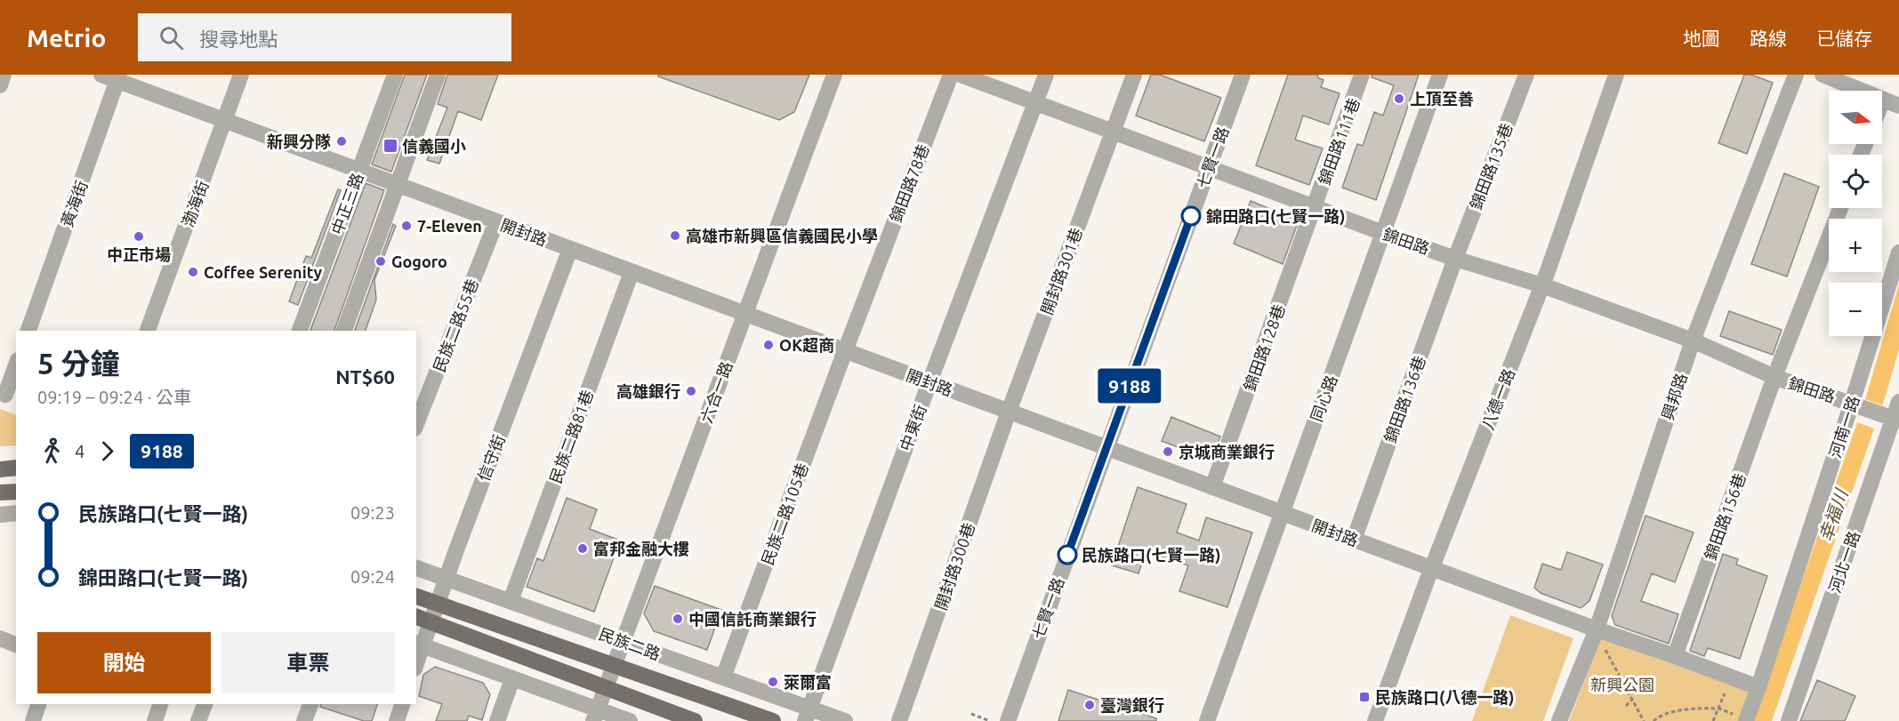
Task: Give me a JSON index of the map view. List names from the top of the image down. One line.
{"streets":{"main road":["民族二路"],"street":["錦田路111巷","七賢一路","錦田路135巷","錦田路78巷","黃海街","渤海街","中正三路","開封路","錦田路","開封路301巷","民族二路55巷","錦田路128巷","六合一路","興邦路","同心路","錦田路136巷","八德一路","河南一路","中東街","民族二路81巷","信守街","民族二路105巷","錦田路156巷","河北一路","開封路300巷"]},"crossings":[["錦田路111巷","錦田路"],["錦田路111巷","錦田路128巷"],["七賢一路","開封路"],["七賢一路","錦田路"],["錦田路135巷","錦田路"],["錦田路135巷","錦田路136巷"],["錦田路78巷","開封路"],["錦田路78巷","民族二路105巷"],["黃海街","開封路"],["渤海街","開封路"],["中正三路","開封路"],["開封路","開封路301巷"],["開封路","民族二路55巷"],["開封路","錦田路128巷"],["開封路","六合一路"],["開封路","興邦路"],["開封路","同心路"],["開封路","錦田路136巷"],["開封路","八德一路"],["開封路","河南一路"],["開封路","中東街"],["開封路","民族二路81巷"],["開封路","信守街"],["開封路","民族二路105巷"],["開封路","錦田路156巷"],["開封路","開封路300巷"],["錦田路","開封路301巷"],["錦田路","錦田路128巷"],["錦田路","興邦路"],["錦田路","同心路"],["錦田路","錦田路136巷"],["錦田路","八德一路"],["錦田路","河南一路"],["錦田路","中東街"],["錦田路","錦田路156巷"],["錦田路","河北一路"],["開封路301巷","開封路300巷"],["六合一路","民族二路"],["中東街","民族二路"],["民族二路81巷","民族二路"],["信守街","民族二路"],["民族二路105巷","民族二路"]],"water":["幸福川"],"parks":["新興公園"],"places":{"other":["上頂至善","新興分隊","錦田路口(七賢一路)","7-Eleven","高雄市新興區信義國民小學","中正市場","Gogoro","Coffee Serenity","OK超商","高雄銀行","京城商業銀行","富邦金融大樓","民族路口(七賢一路)","中國信託商業銀行","萊爾富","臺灣銀行"],"transit":["信義國小","民族路口(八德一路)"]},"lines":["bus line 9188"],"north":"right","page":{"header":"Metrio","search":"搜尋地點","nav":["地圖","路線","已儲存"],"on_map":"9188","map_buttons":["+","−"],"heading":["5 分鐘","09:19 – 09:24 · 公車","NT$60"],"legs":["4","9188"],"list":[{"name":"民族路口(七賢一路)","value":"09:23"},{"name":"錦田路口(七賢一路)","value":"09:24"}],"buttons":["開始","車票"]}}
